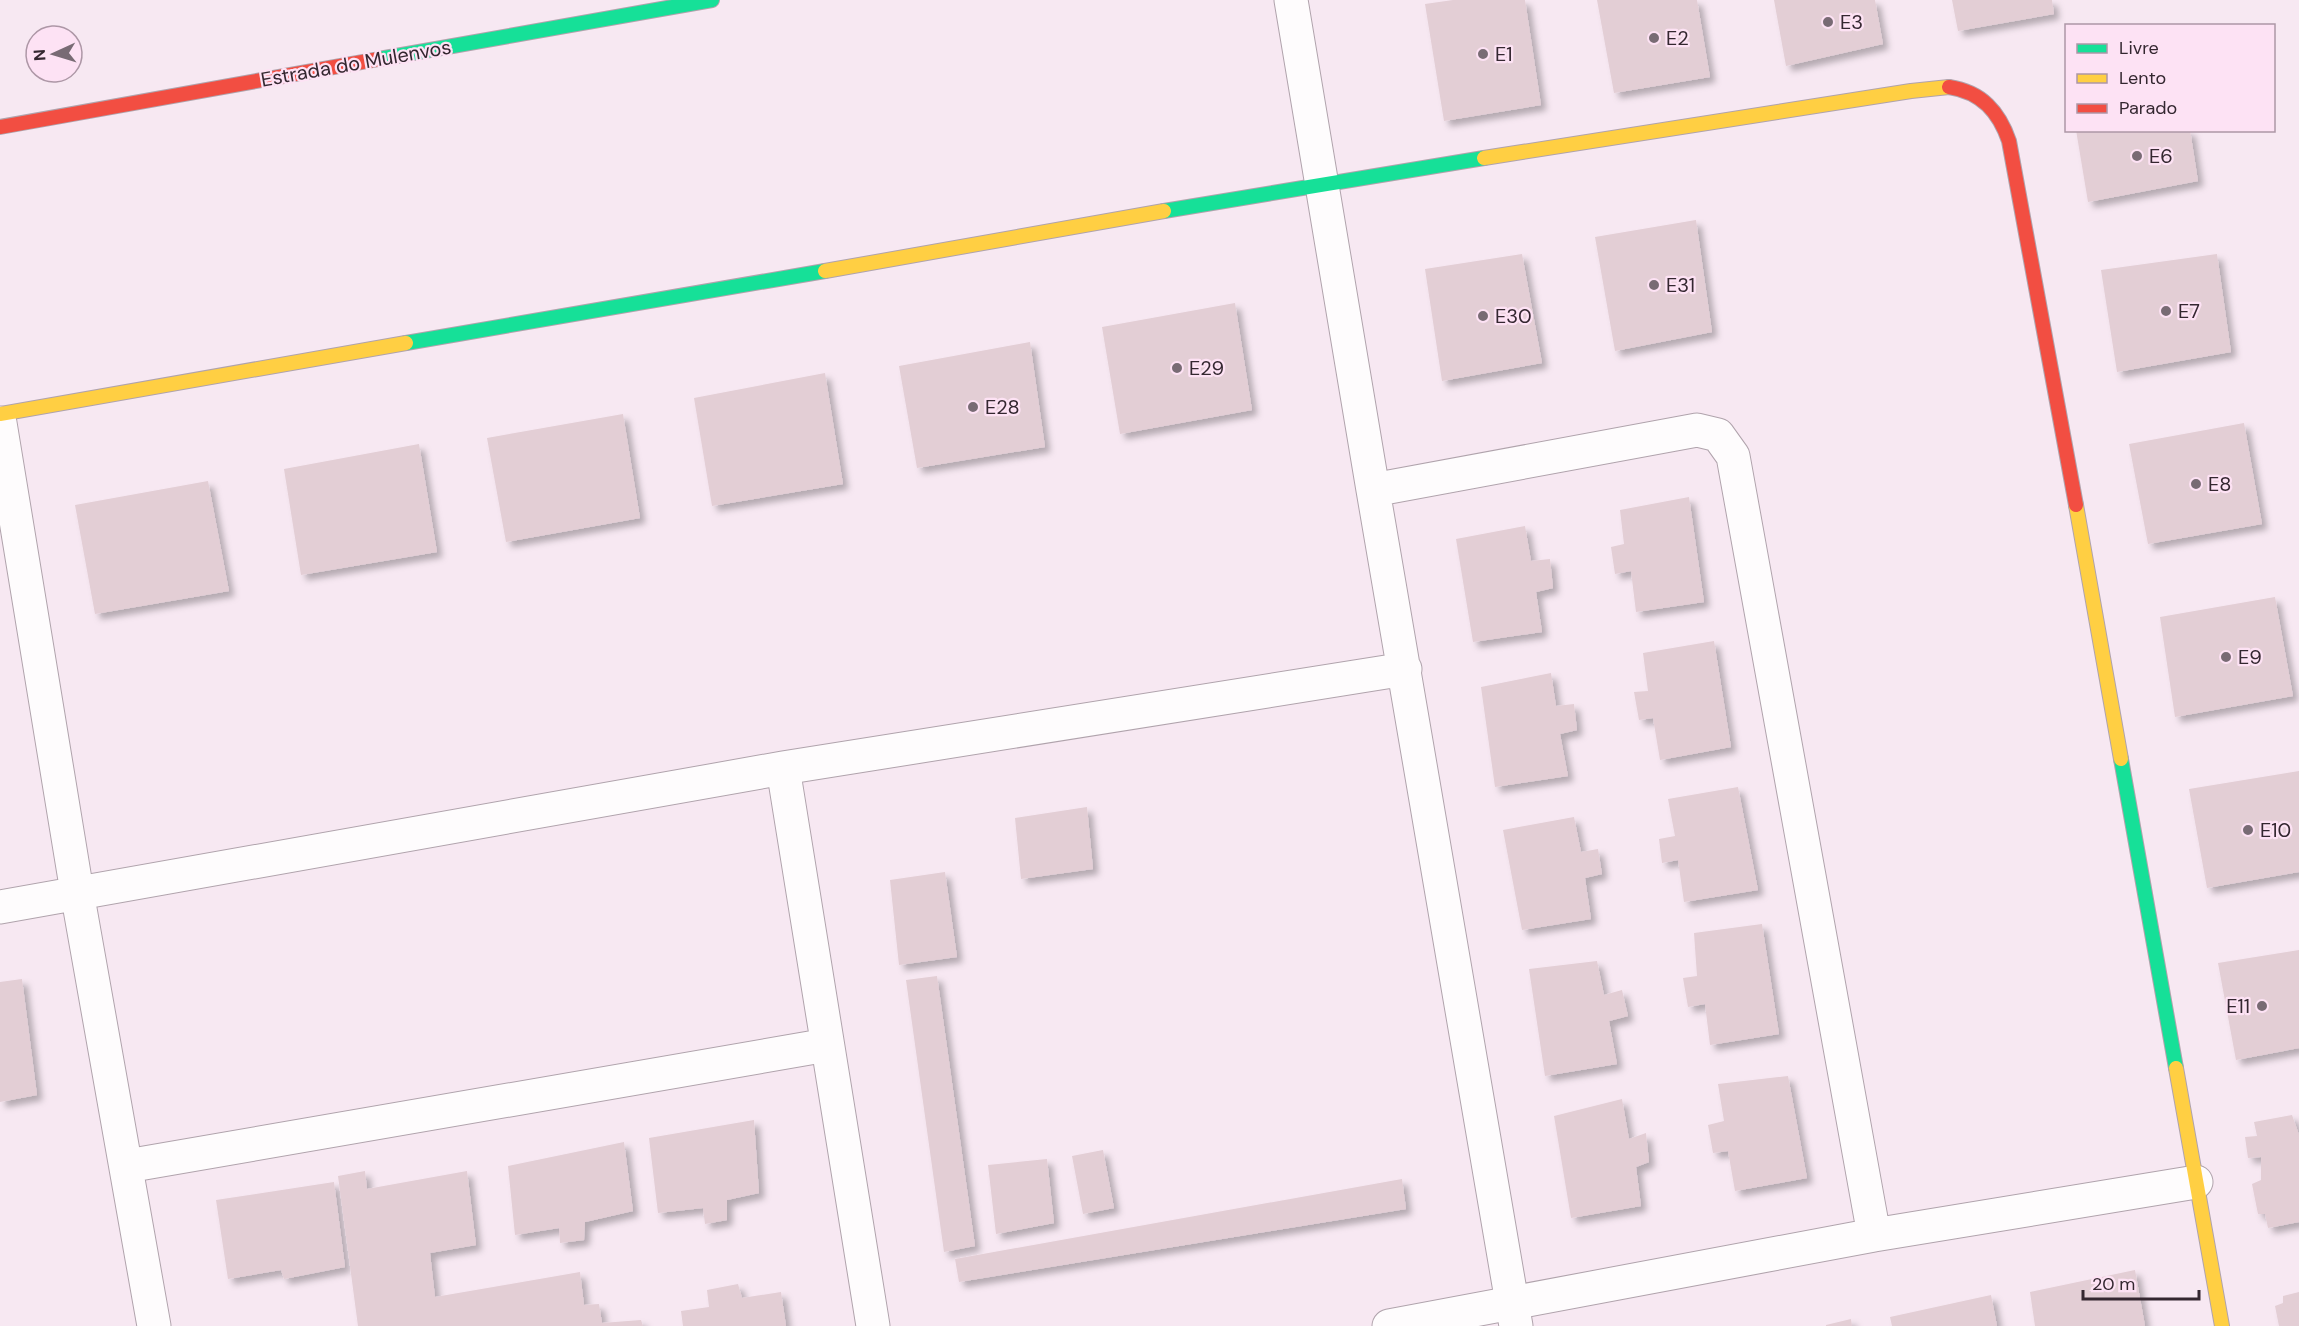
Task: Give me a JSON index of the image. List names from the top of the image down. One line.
{"streets":{"street":["Estrada do Mulenvos"]},"places":["E3","E2","E1","E6","E31","E7","E30","E29","E28","E8","E9","E10","E11"],"legend":["Livre","Lento","Parado"],"scale_bar":"20 m","north":"left"}
